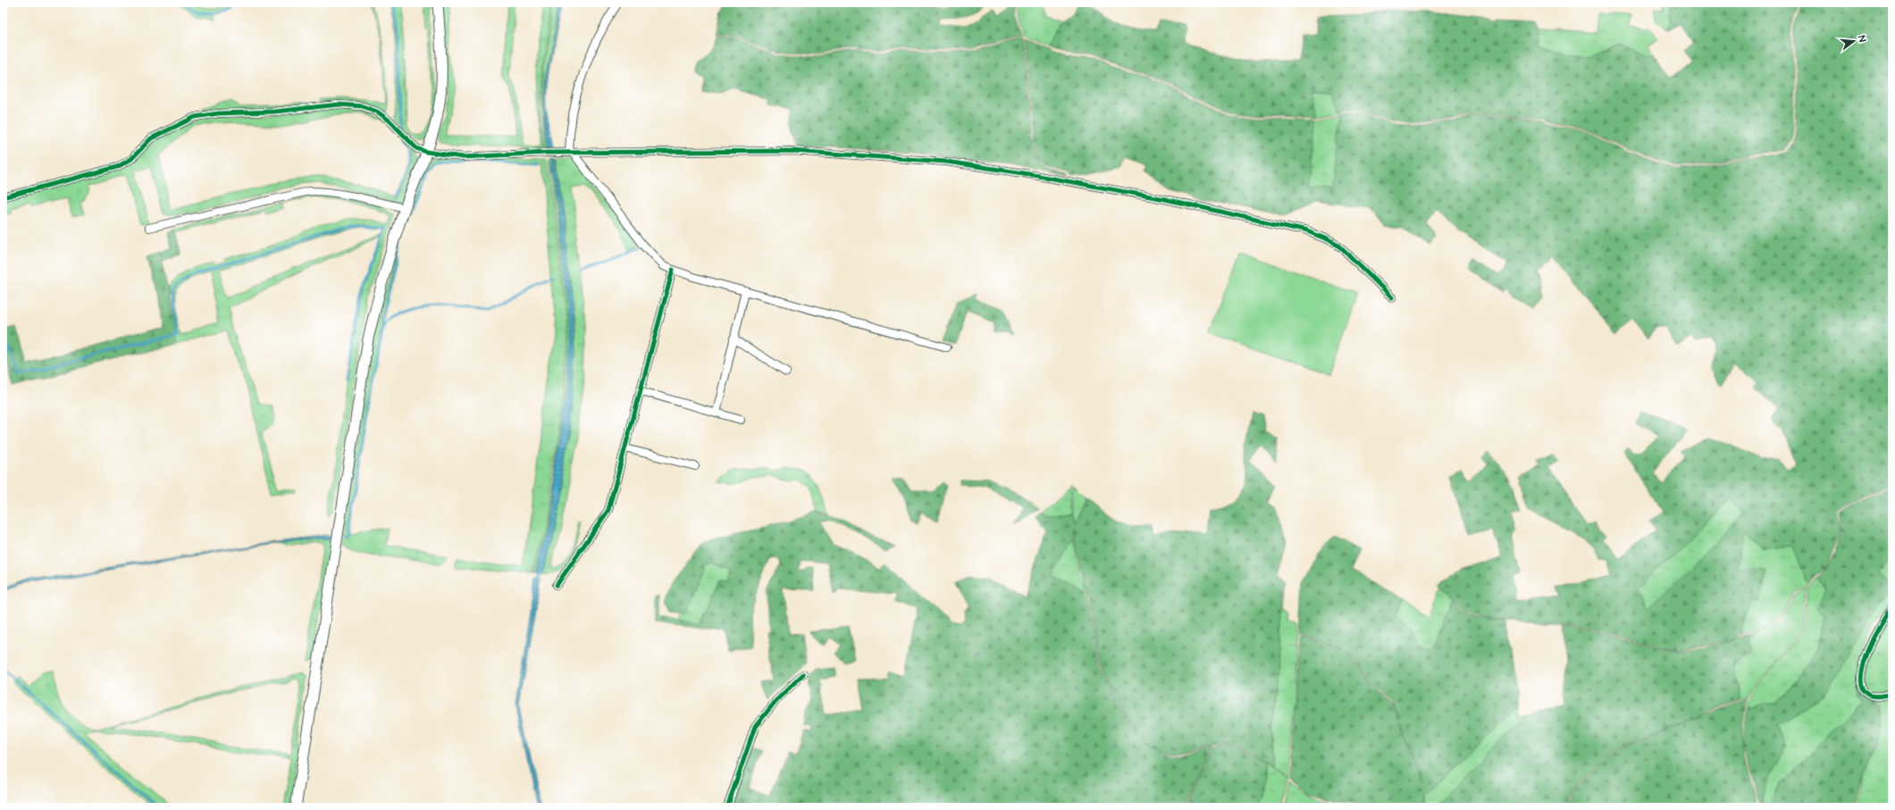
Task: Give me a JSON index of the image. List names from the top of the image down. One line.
{"north":"right"}
